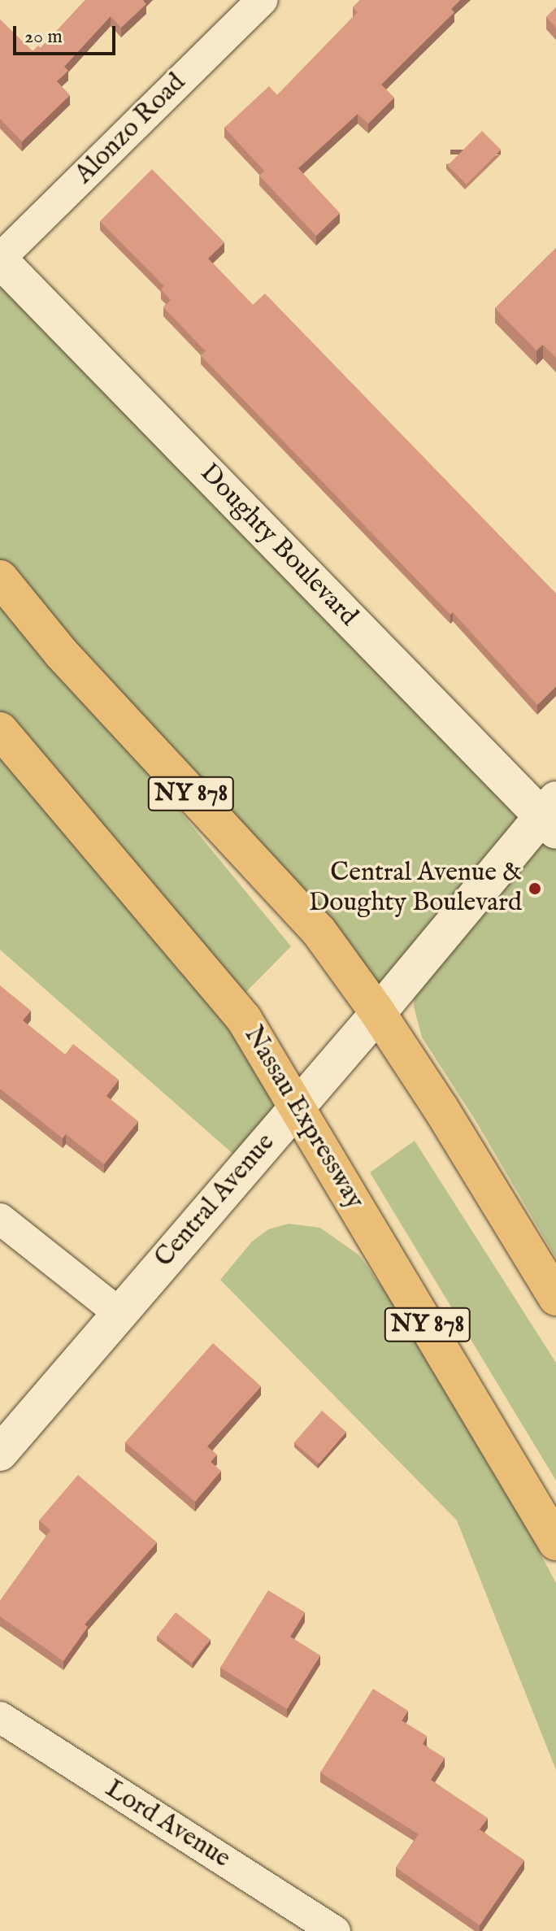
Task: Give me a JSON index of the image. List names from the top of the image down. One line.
{"streets":{"highway":["NY 878","Nassau Expressway"],"street":["Alonzo Road","Doughty Boulevard","Central Avenue","Lord Avenue"]},"crossings":[["Alonzo Road","Doughty Boulevard"],["Doughty Boulevard","Central Avenue"],["NY 878","Central Avenue"],["Nassau Expressway","Central Avenue"]],"places":["Central Avenue & Doughty Boulevard"],"scale_bar":"20 m"}
